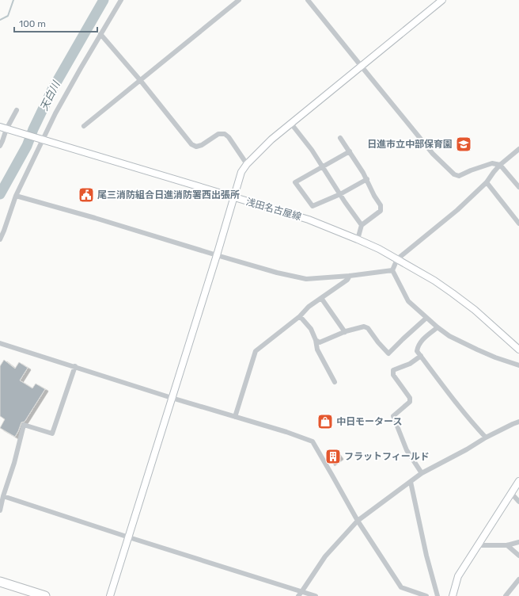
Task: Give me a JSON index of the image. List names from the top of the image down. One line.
{"streets":{"street":["浅田名古屋線"]},"water":["天白川"],"places":{"school or university":["日進市立中部保育園"],"public building":["尾三消防組合日進消防署西出張所"],"shop":["中日モータース"],"building":["フラットフィールド"]},"scale_bar":"100 m"}
